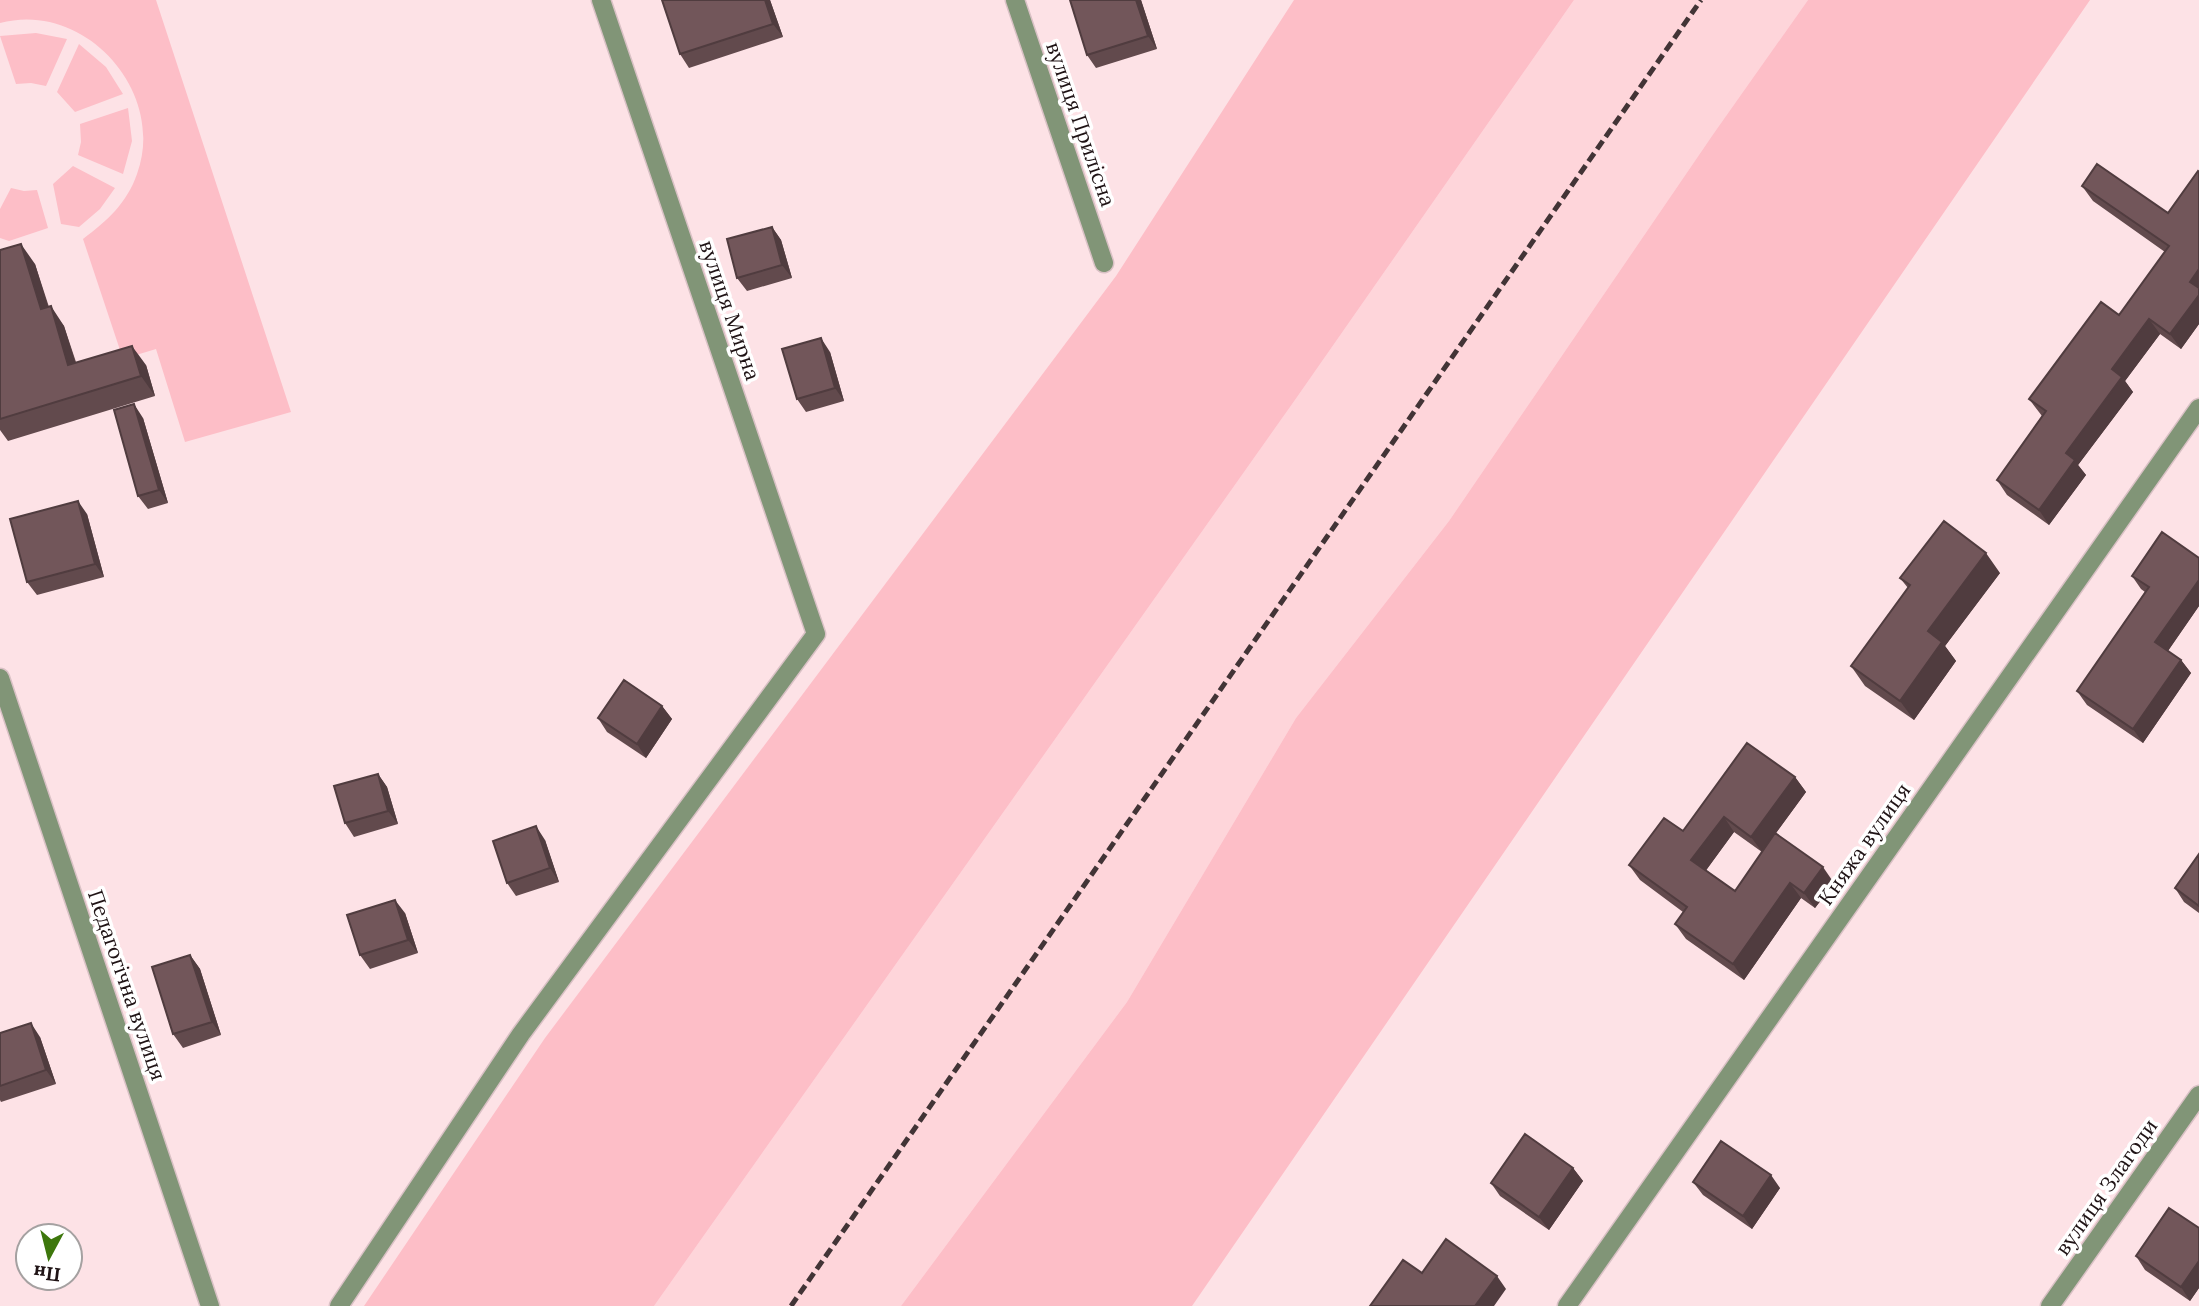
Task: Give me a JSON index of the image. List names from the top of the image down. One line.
{"streets":{"street":["вулиця Прилісна","вулиця Мирна","Княжа вулиця","Педагогічна вулиця","вулиця Злагоди"]},"north":"bottom"}
